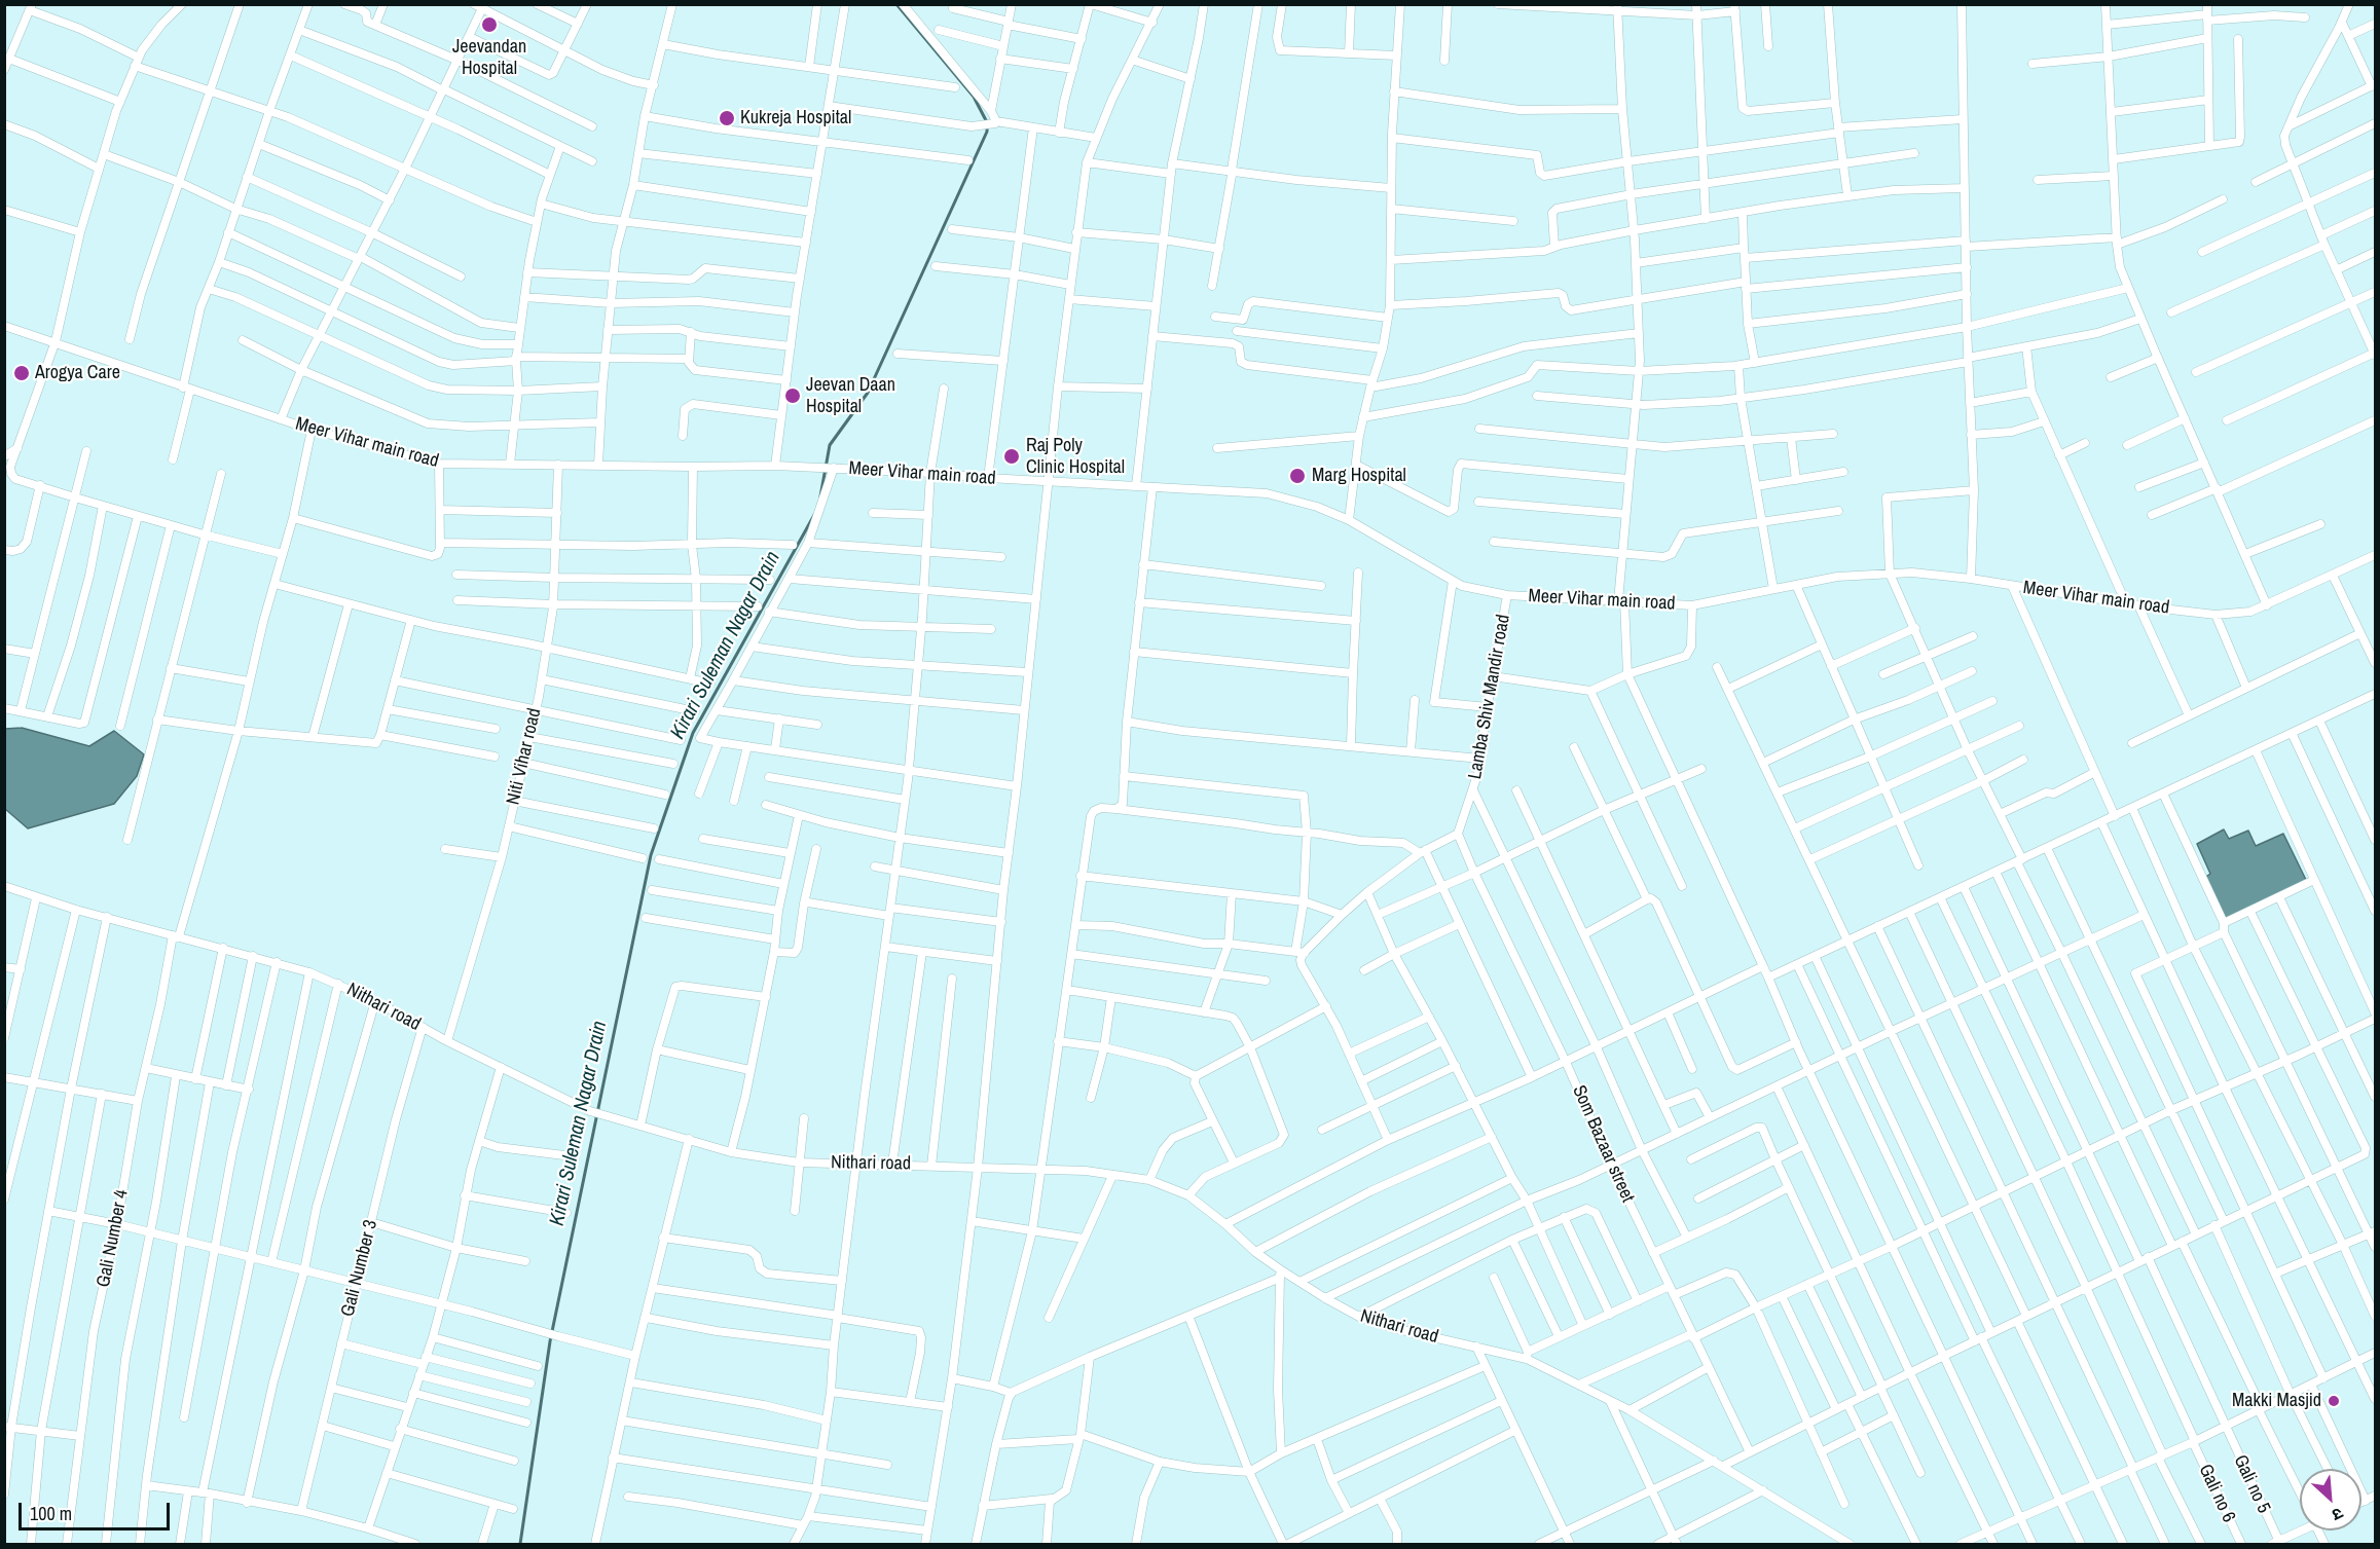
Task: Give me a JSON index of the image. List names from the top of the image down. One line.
{"streets":{"street":["Meer Vihar main road","Lamba Shiv Mandir road","Niti Vihar road","Nithari road","Som Bazaar street","Gali Number 4","Gali Number 3","Gali no 5","Gali no 6"]},"crossings":[["Meer Vihar main road","Lamba Shiv Mandir road"],["Meer Vihar main road","Niti Vihar road"],["Meer Vihar main road","Gali Number 4"],["Lamba Shiv Mandir road","Som Bazaar street"],["Niti Vihar road","Nithari road"],["Nithari road","Gali Number 4"],["Nithari road","Gali Number 3"]],"water":["Kirari Suleman Nagar Drain"],"places":["Jeevandan Hospital","Kukreja Hospital","Arogya Care","Jeevan Daan Hospital","Raj Poly Clinic Hospital","Marg Hospital","Makki Masjid"],"scale_bar":"100 m","north":"bottom right"}
